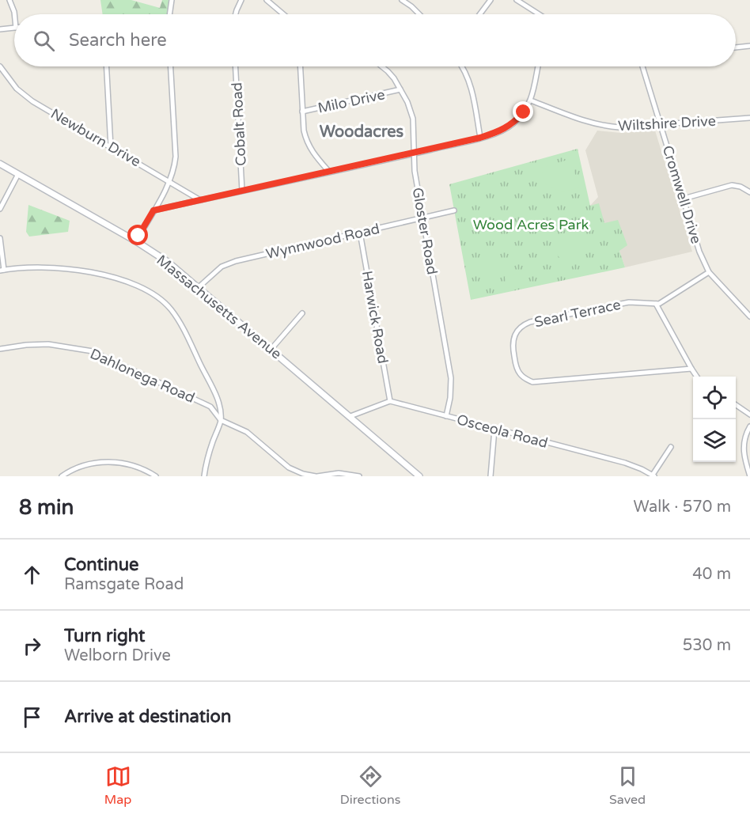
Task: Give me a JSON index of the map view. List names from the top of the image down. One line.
{"streets":{"main road":["Massachusetts Avenue"],"street":["Milo Drive","Wiltshire Drive","Cobalt Road","Newburn Drive","Cromwell Drive","Gloster Road","Wynnwood Road","Searl Terrace","Harwick Road","Dahlonega Road","Osceola Road"]},"crossings":[["Milo Drive","Gloster Road"],["Wiltshire Drive","Cromwell Drive"],["Gloster Road","Wynnwood Road"],["Gloster Road","Osceola Road"],["Wynnwood Road","Massachusetts Avenue"],["Wynnwood Road","Harwick Road"],["Harwick Road","Osceola Road"]],"districts":["Woodacres"],"parks":["Wood Acres Park"],"page":{"search":"Search here","heading":["8 min","Walk · 570 m"],"list":[["Continue","Ramsgate Road","40 m"],["Turn right","Welborn Drive","530 m"],"Arrive at destination"],"nav":["Map","Directions","Saved"]}}
